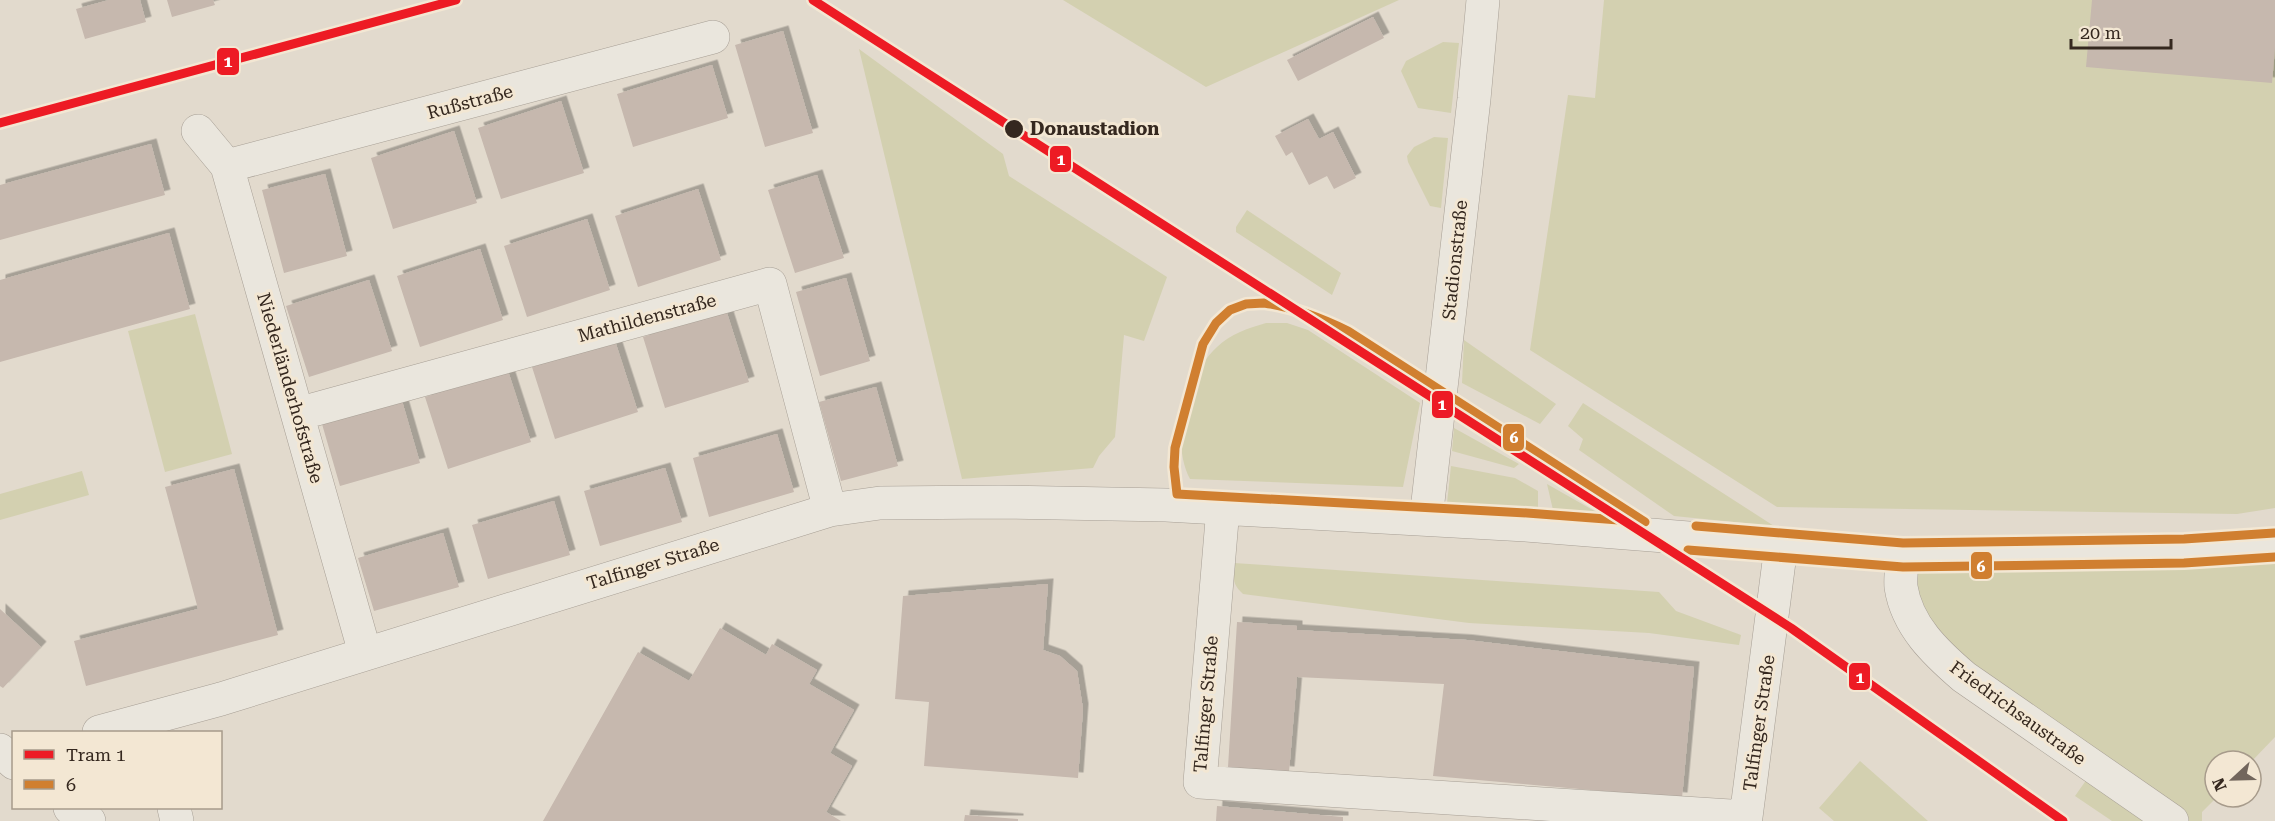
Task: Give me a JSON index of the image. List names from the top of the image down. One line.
{"streets":{"street":["Rußstraße","Stadionstraße","Mathildenstraße","Niederländerhofstraße","Talfinger Straße","Friedrichsaustraße"]},"crossings":[["Rußstraße","Niederländerhofstraße"],["Stadionstraße","Talfinger Straße"],["Mathildenstraße","Niederländerhofstraße"],["Mathildenstraße","Talfinger Straße"],["Niederländerhofstraße","Talfinger Straße"]],"places":["Donaustadion"],"lines":["tram line 1","transit line 6"],"legend":["Tram 1","6"],"scale_bar":"20 m","north":"left"}
